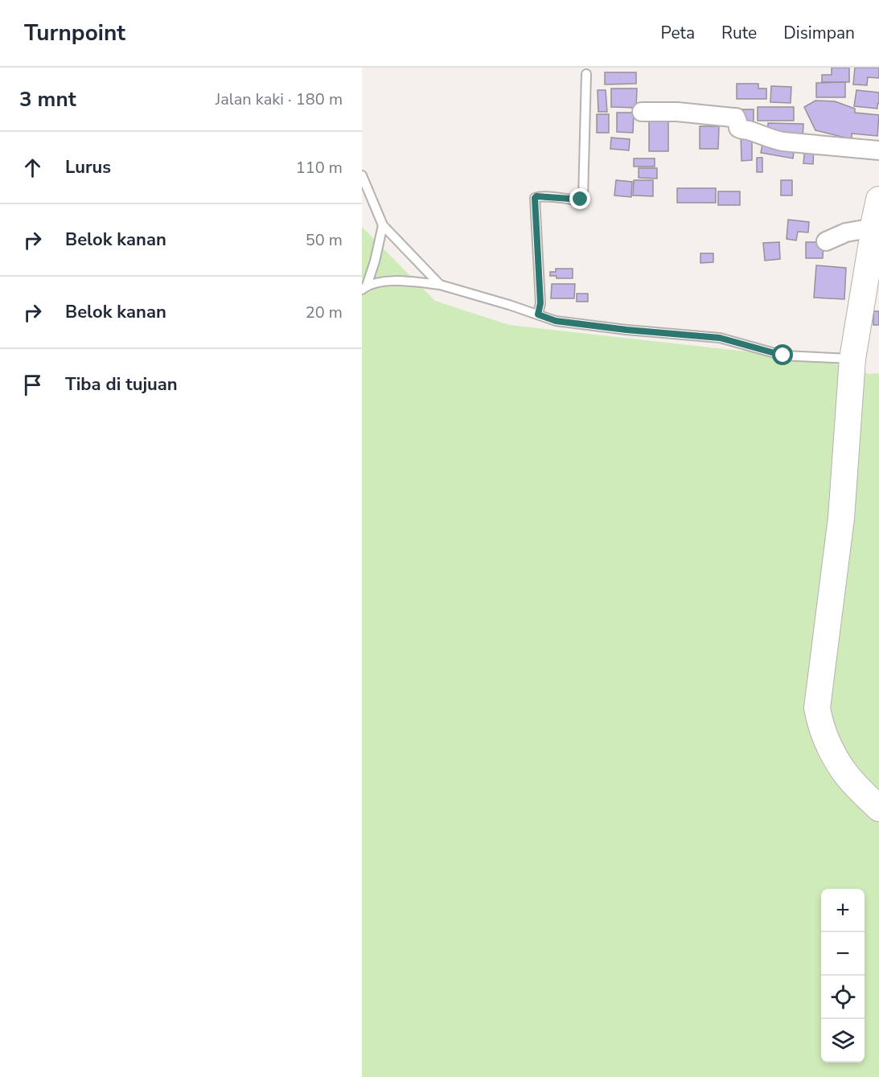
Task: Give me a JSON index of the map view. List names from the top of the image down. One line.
{"page":{"header":"Turnpoint","nav":["Peta","Rute","Disimpan"],"heading":["3 mnt","Jalan kaki · 180 m"],"list":[["Lurus","110 m"],["Belok kanan","50 m"],["Belok kanan","20 m"],"Tiba di tujuan"],"map_buttons":["+","−"]}}
